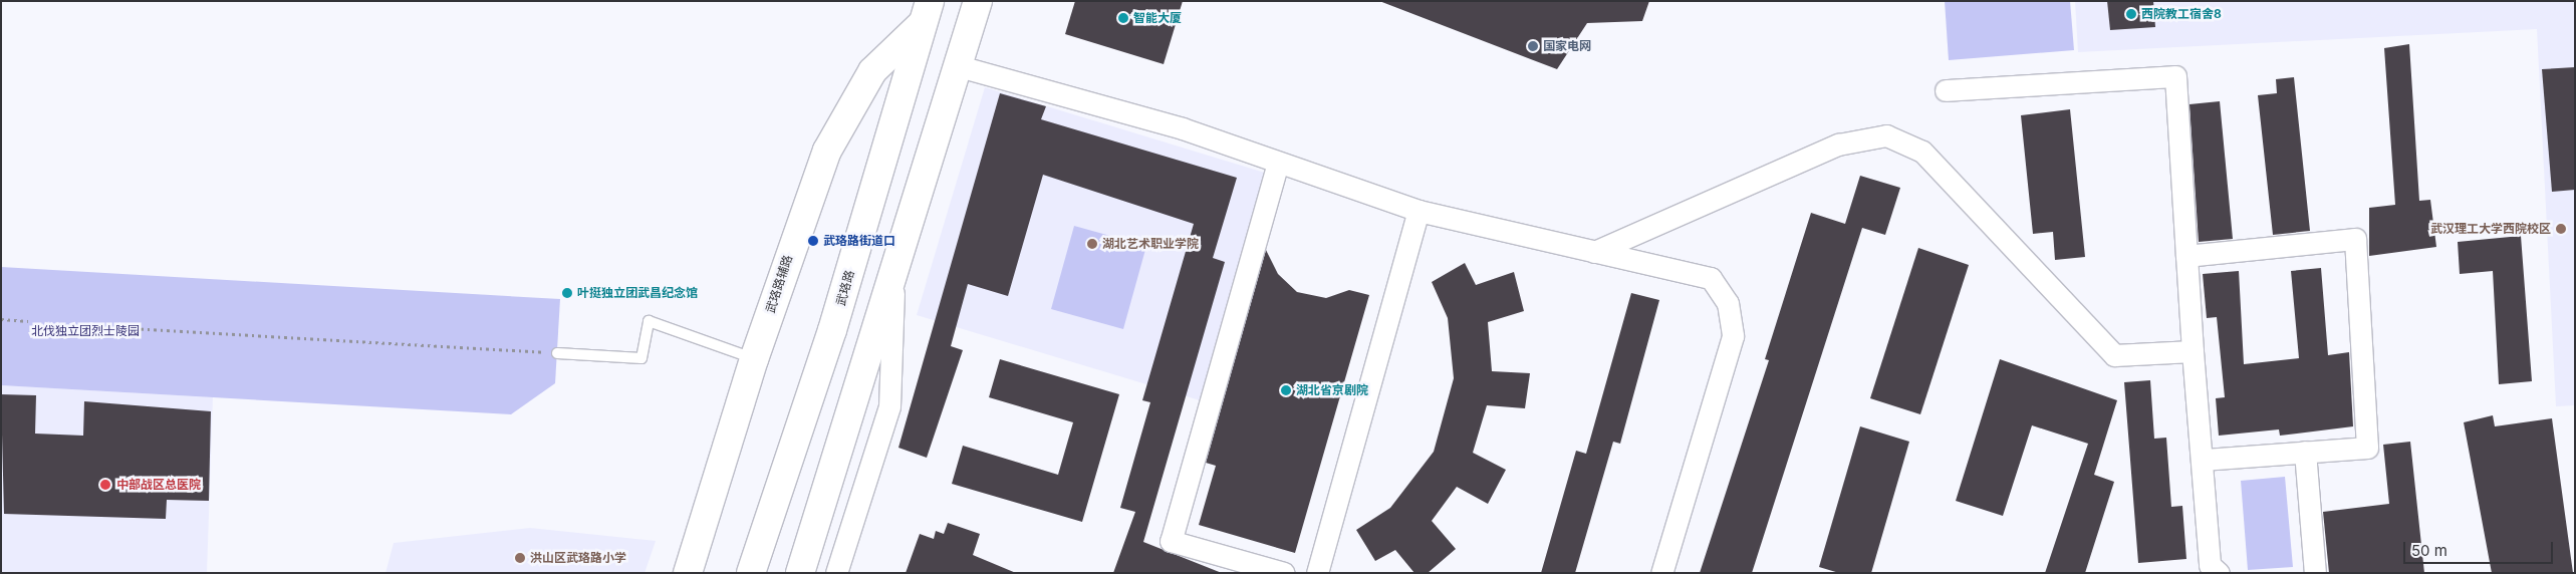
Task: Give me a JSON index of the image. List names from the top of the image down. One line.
{"streets":{"main road":["武珞路辅路","武珞路"]},"crossings":[["武珞路辅路","武珞路"]],"parks":["北伐独立团烈士陵园"],"places":["西院教工宿舍8","智能大厦","国家电网","武汉理工大学西院校区","武珞路街道口","湖北艺术职业学院","叶挺独立团武昌纪念馆","湖北省京剧院","中部战区总医院","洪山区武珞路小学"],"scale_bar":"50 m"}
